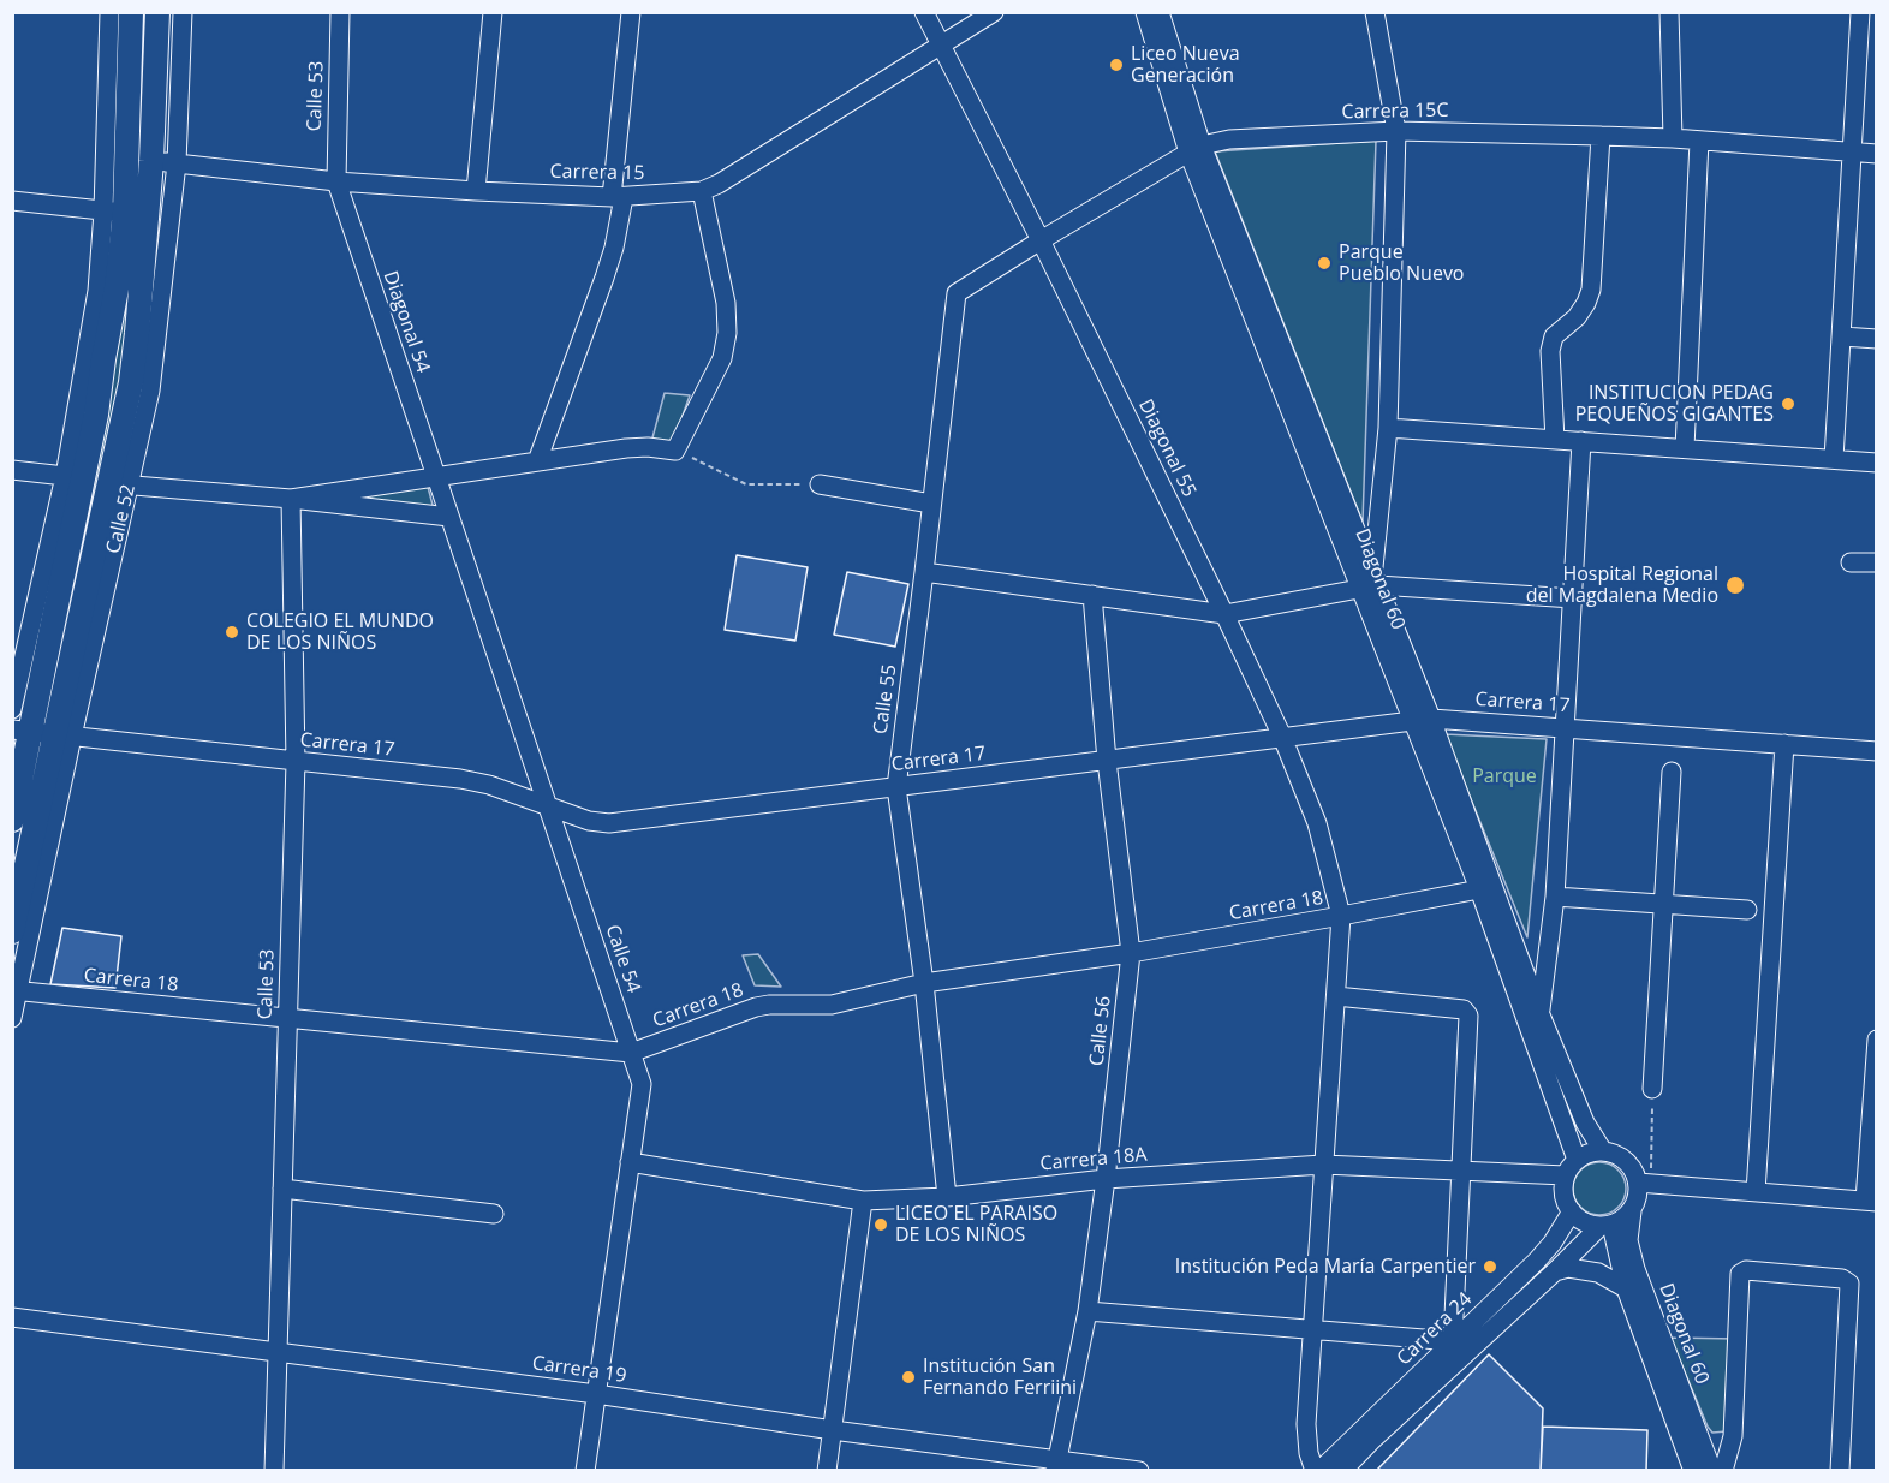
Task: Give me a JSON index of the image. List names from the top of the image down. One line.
{"streets":{"main road":["Calle 52"],"street":["Calle 53","Carrera 15C","Carrera 15","Diagonal 54","Diagonal 55","Diagonal 60","Calle 55","Carrera 17","Carrera 18","Calle 54","Calle 56","Carrera 18A","Carrera 24","Carrera 19"]},"crossings":[["Calle 53","Carrera 15"],["Calle 53","Diagonal 54"],["Calle 53","Carrera 17"],["Calle 53","Carrera 18"],["Calle 53","Carrera 19"],["Carrera 15C","Diagonal 55"],["Carrera 15C","Diagonal 60"],["Carrera 15C","Calle 55"],["Carrera 15","Diagonal 54"],["Carrera 15","Diagonal 55"],["Carrera 15","Calle 52"],["Diagonal 54","Calle 54"],["Diagonal 55","Carrera 17"],["Diagonal 55","Carrera 18"],["Diagonal 55","Carrera 18A"],["Diagonal 55","Carrera 24"],["Calle 52","Carrera 17"],["Calle 52","Carrera 18"],["Diagonal 60","Carrera 17"],["Diagonal 60","Carrera 18"],["Diagonal 60","Carrera 18A"],["Diagonal 60","Carrera 24"],["Calle 55","Carrera 17"],["Calle 55","Carrera 18"],["Calle 55","Carrera 18A"],["Carrera 17","Calle 54"],["Carrera 17","Calle 56"],["Carrera 18","Calle 54"],["Carrera 18","Calle 56"],["Calle 54","Carrera 18A"],["Calle 54","Carrera 19"],["Calle 56","Carrera 18A"],["Calle 56","Carrera 19"],["Carrera 18A","Carrera 24"]],"parks":["Parque"],"places":["Liceo Nueva Generación","Parque Pueblo Nuevo","INSTITUCION PEDAG PEQUEÑOS GIGANTES","Hospital Regional del Magdalena Medio","COLEGIO EL MUNDO DE LOS NIÑOS","LICEO EL PARAISO DE LOS NIÑOS","Institución Peda María Carpentier","Institución San Fernando Ferriini"]}
